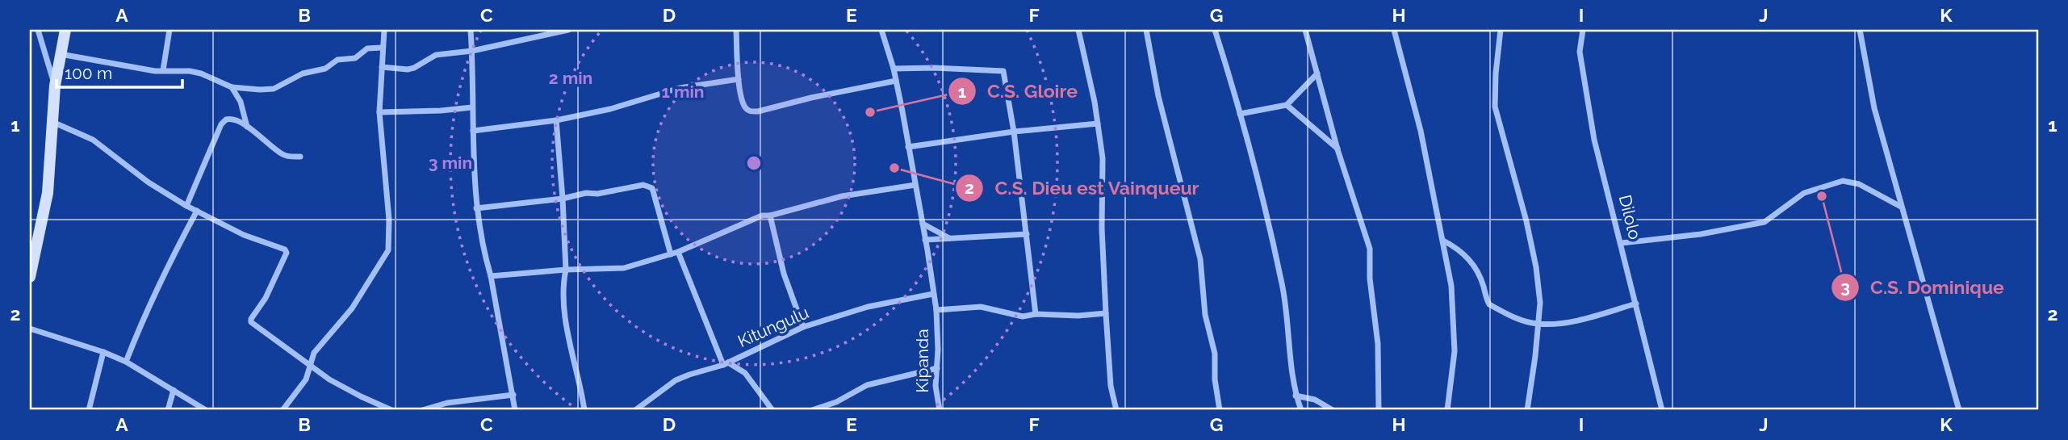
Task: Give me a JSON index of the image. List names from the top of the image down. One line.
{"streets":{"street":["Dilolo","Kitungulu","Kipanda"]},"crossings":[["Kitungulu","Kipanda"]],"places":["C.S. Gloire","C.S. Dieu est Vainqueur","C.S. Dominique"],"scale_bar":"100 m","grid":{"columns":["A","B","C","D","E","F","G","H","I","J","K"],"rows":["1","2"]},"rings":["2 min","1 min","3 min"]}
